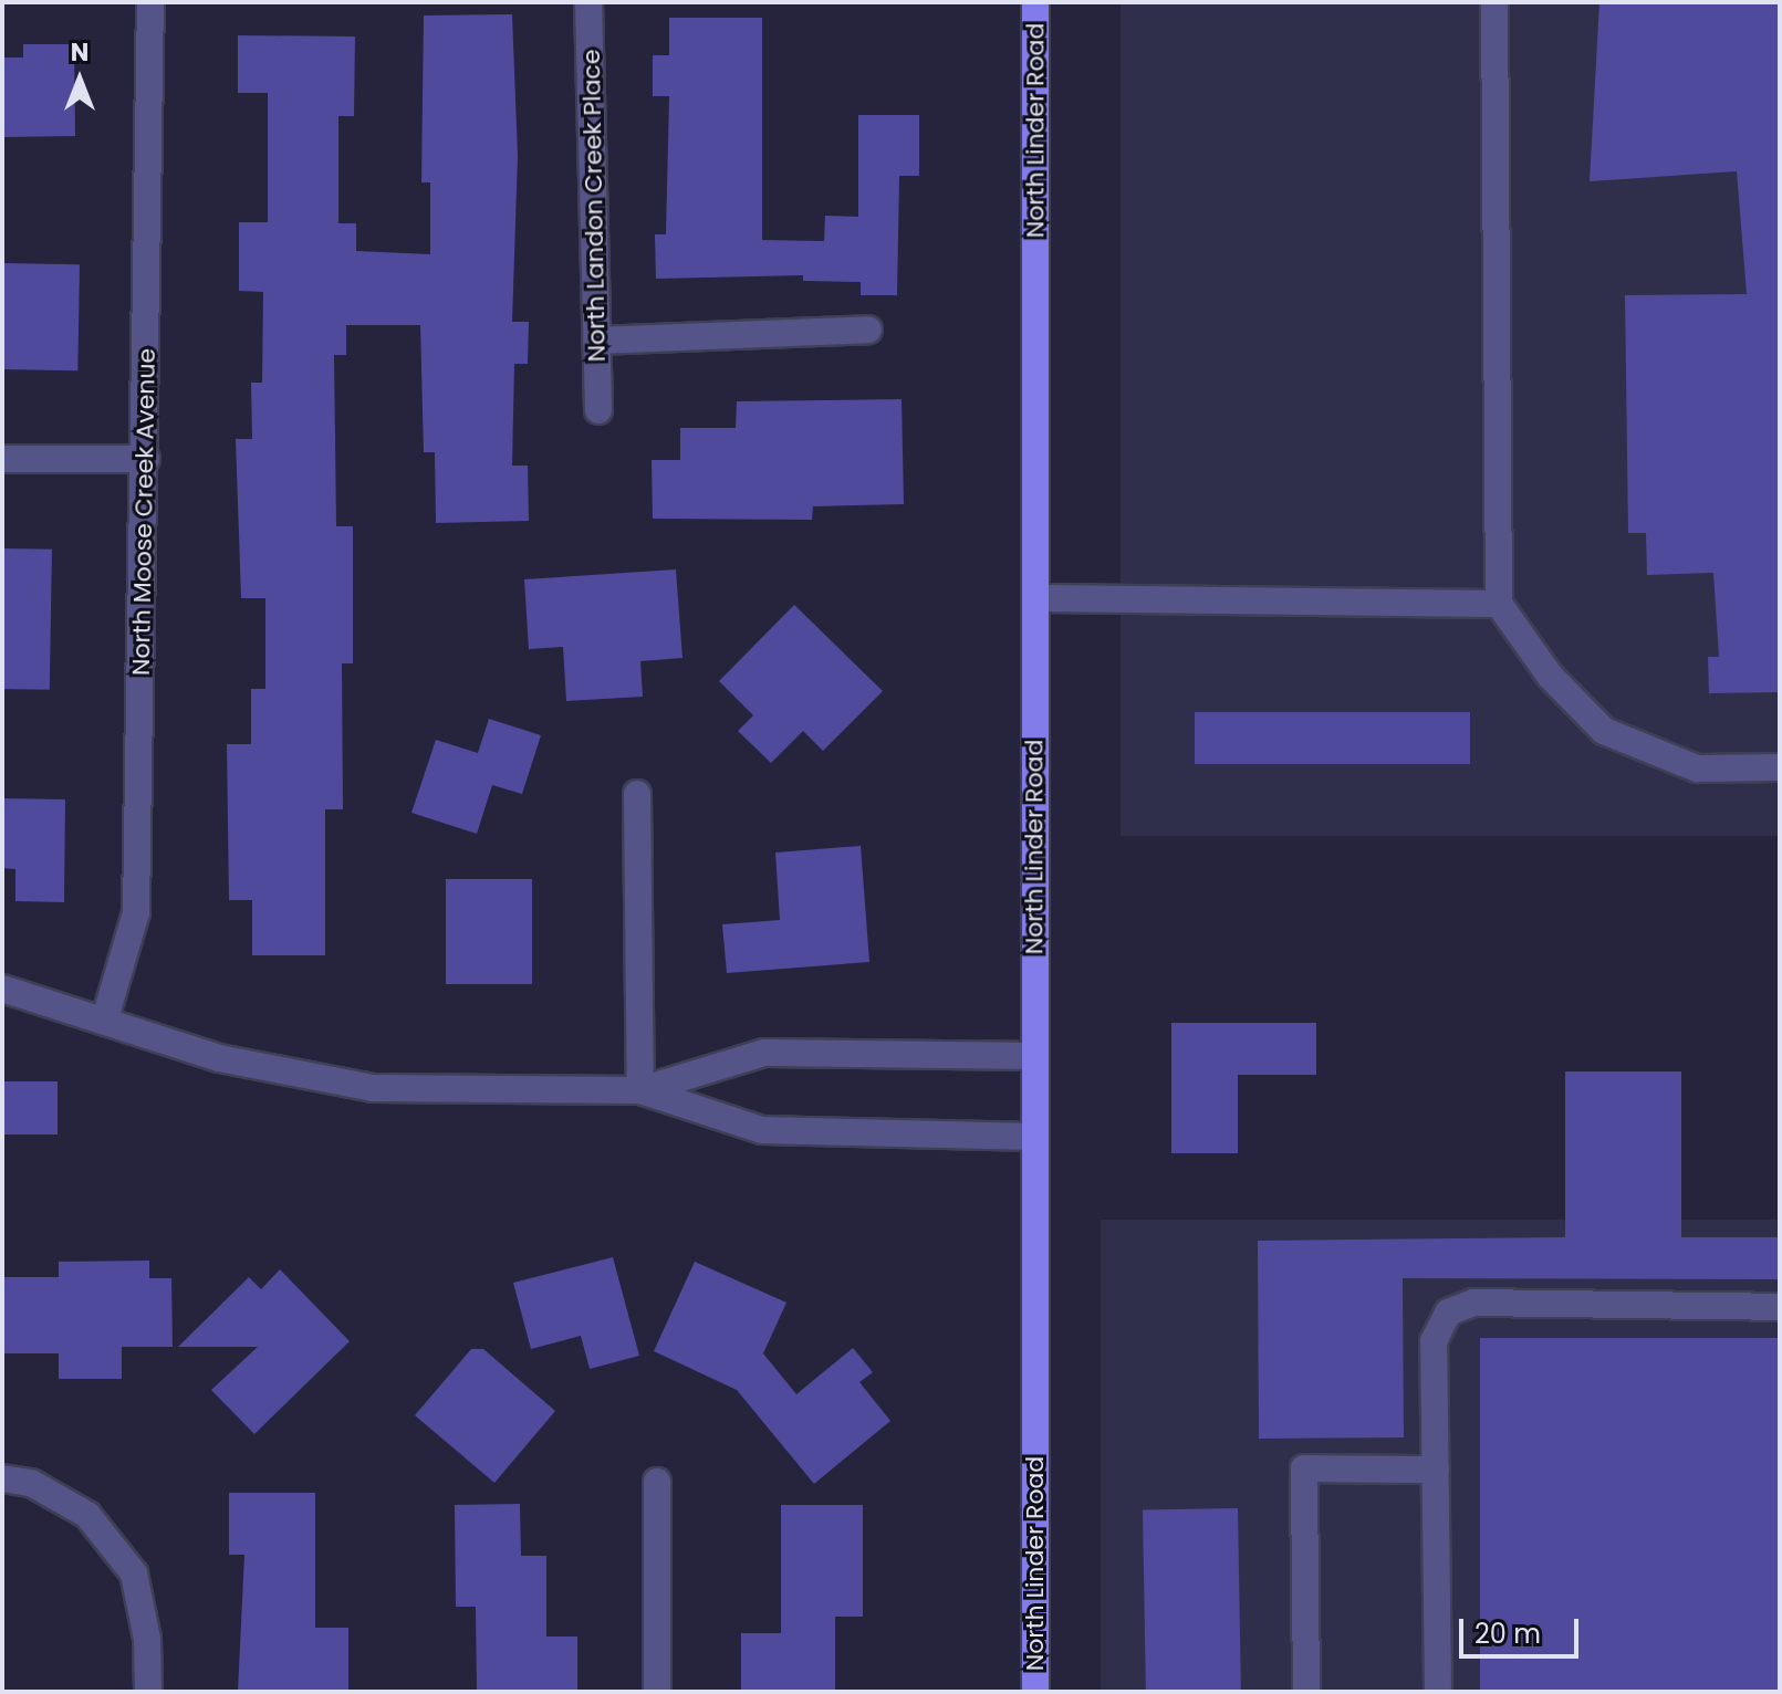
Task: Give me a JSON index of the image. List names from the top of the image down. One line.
{"streets":{"main road":["North Linder Road"],"street":["North Landon Creek Place","North Moose Creek Avenue"]},"scale_bar":"20 m","north":"top"}
